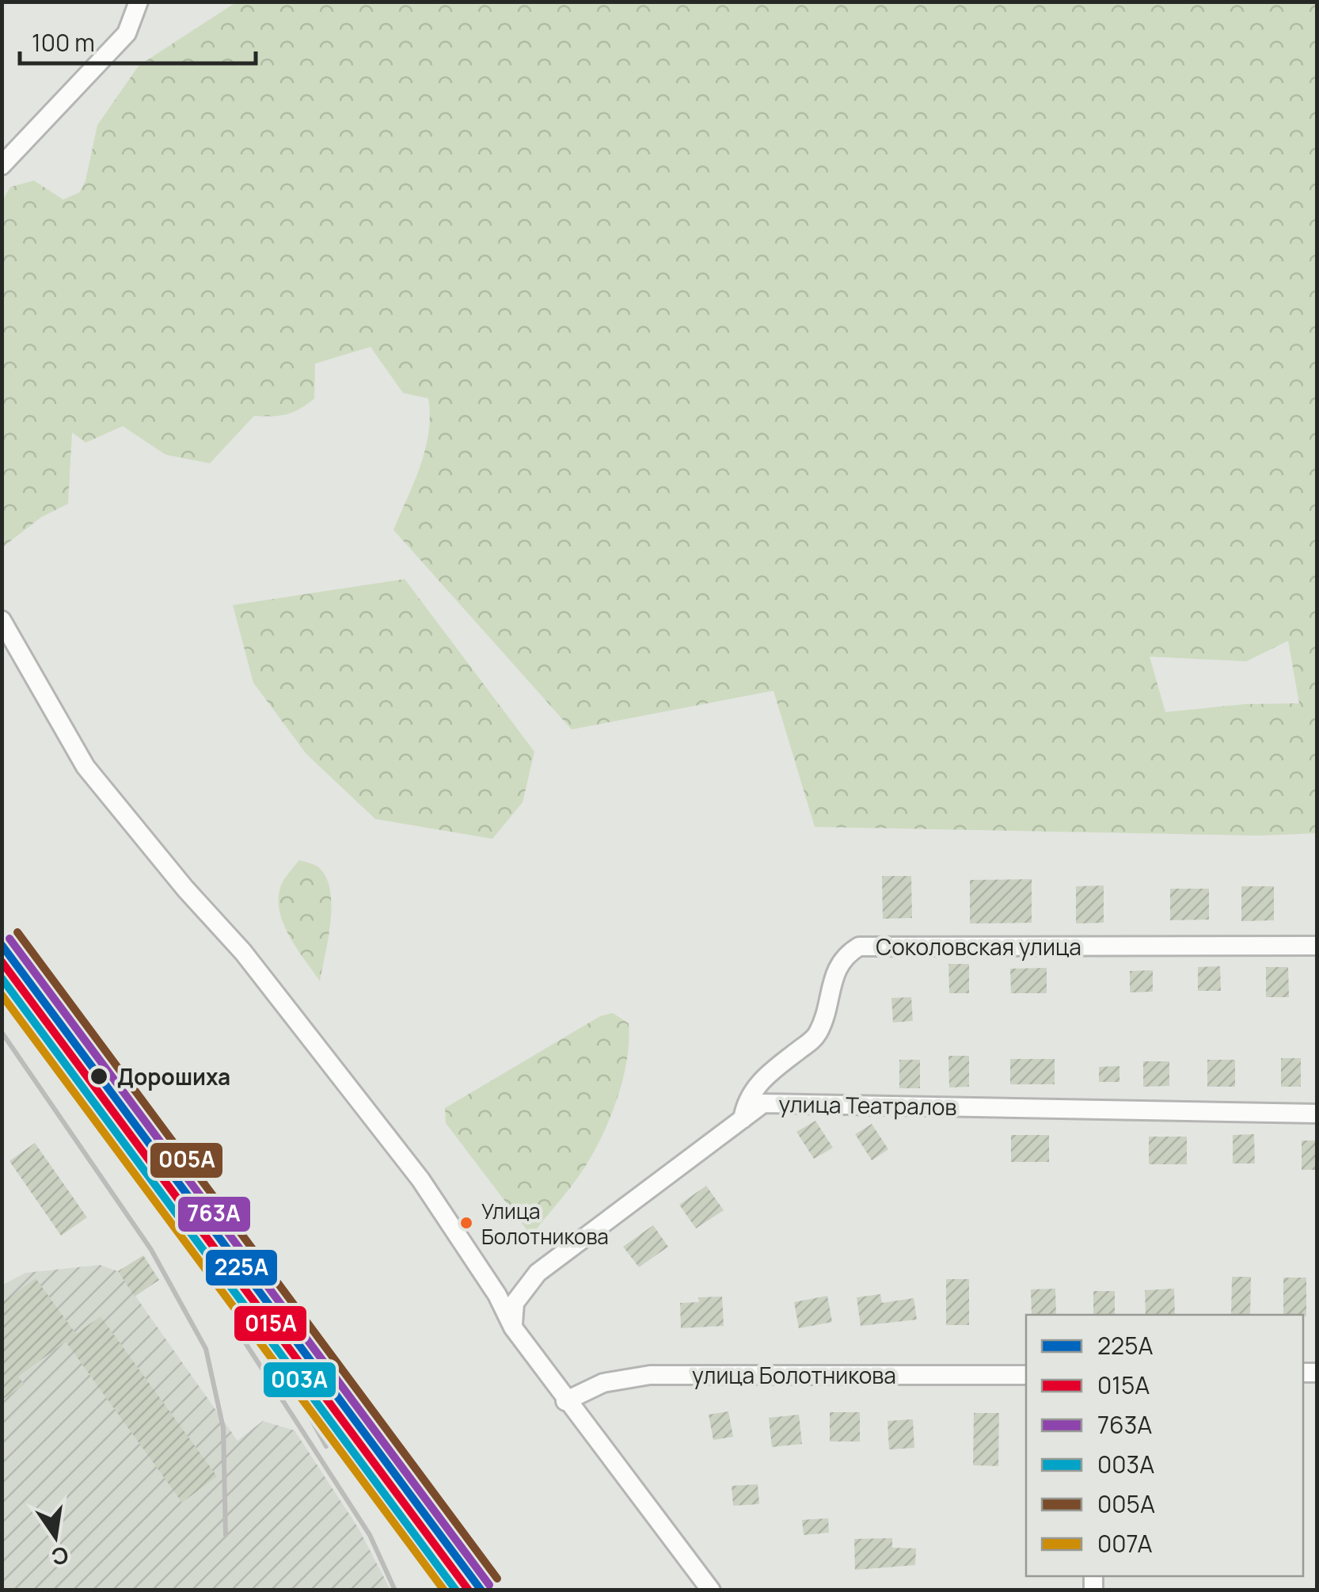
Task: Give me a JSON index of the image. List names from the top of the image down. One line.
{"streets":{"street":["Соколовская улица","улица Театралов","улица Болотникова"]},"crossings":[["Соколовская улица","улица Театралов"]],"places":["Дорошиха","Улица Болотникова"],"lines":["transit line 005А","transit line 763А","transit line 225А","transit line 015А","transit line 003А","transit line 007А"],"legend":["225А","015А","763А","003А","005А","007А"],"scale_bar":"100 m","north":"bottom"}
